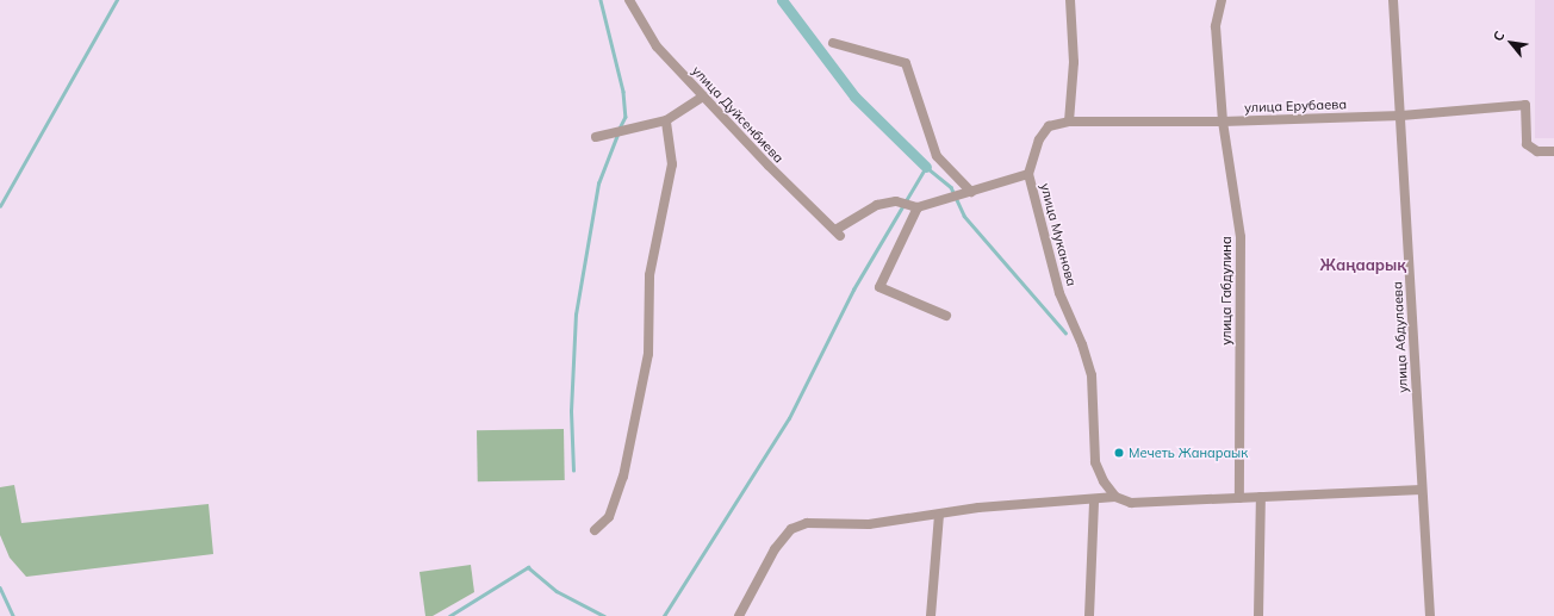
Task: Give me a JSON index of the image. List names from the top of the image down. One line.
{"streets":{"street":["улица Ерубаева","улица Дуйсенбиева","улица Муканова","улица Габдулина","улица Абдулаева"]},"crossings":[["улица Ерубаева","улица Муканова"],["улица Ерубаева","улица Габдулина"],["улица Ерубаева","улица Абдулаева"],["улица Дуйсенбиева","улица Муканова"]],"districts":["Жаңаарық"],"places":["Мечеть Жанараык"],"north":"top left"}
